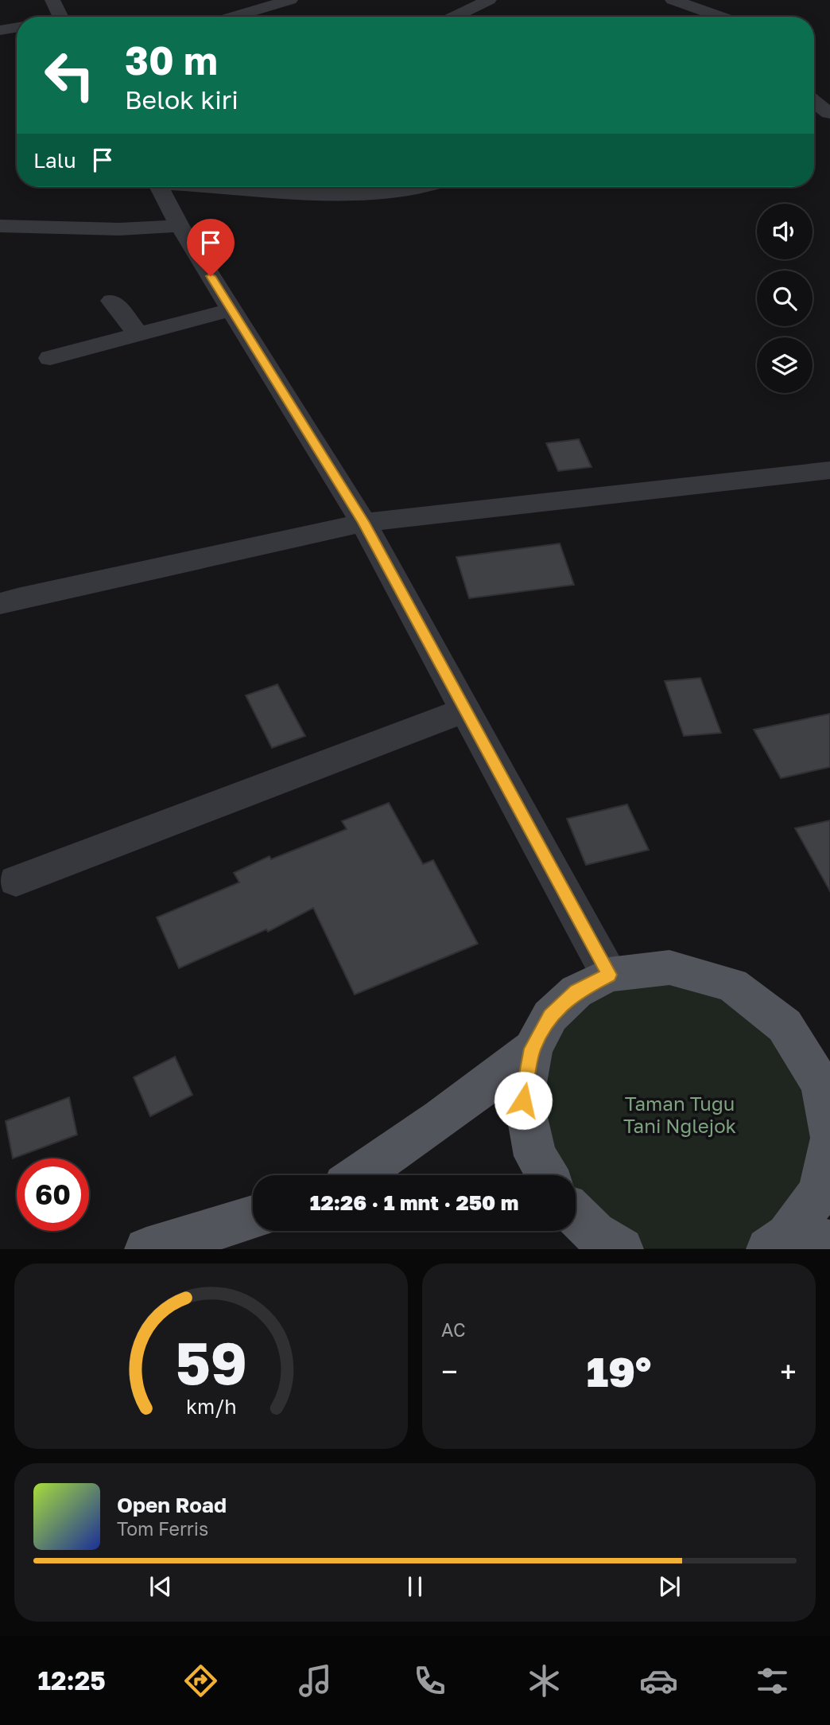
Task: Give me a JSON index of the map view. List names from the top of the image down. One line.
{"parks":["Taman Tugu Tani Nglejok"],"page":{"turn":["30 m","Belok kiri"],"then":"Lalu","limit":"60","trip":"12:26 · 1 mnt · 250 m","tile":"AC","heat":["−","19°","+"],"song":["Open Road","Tom Ferris"],"tabs":"12:25","gauge":["59","km/h"]}}
